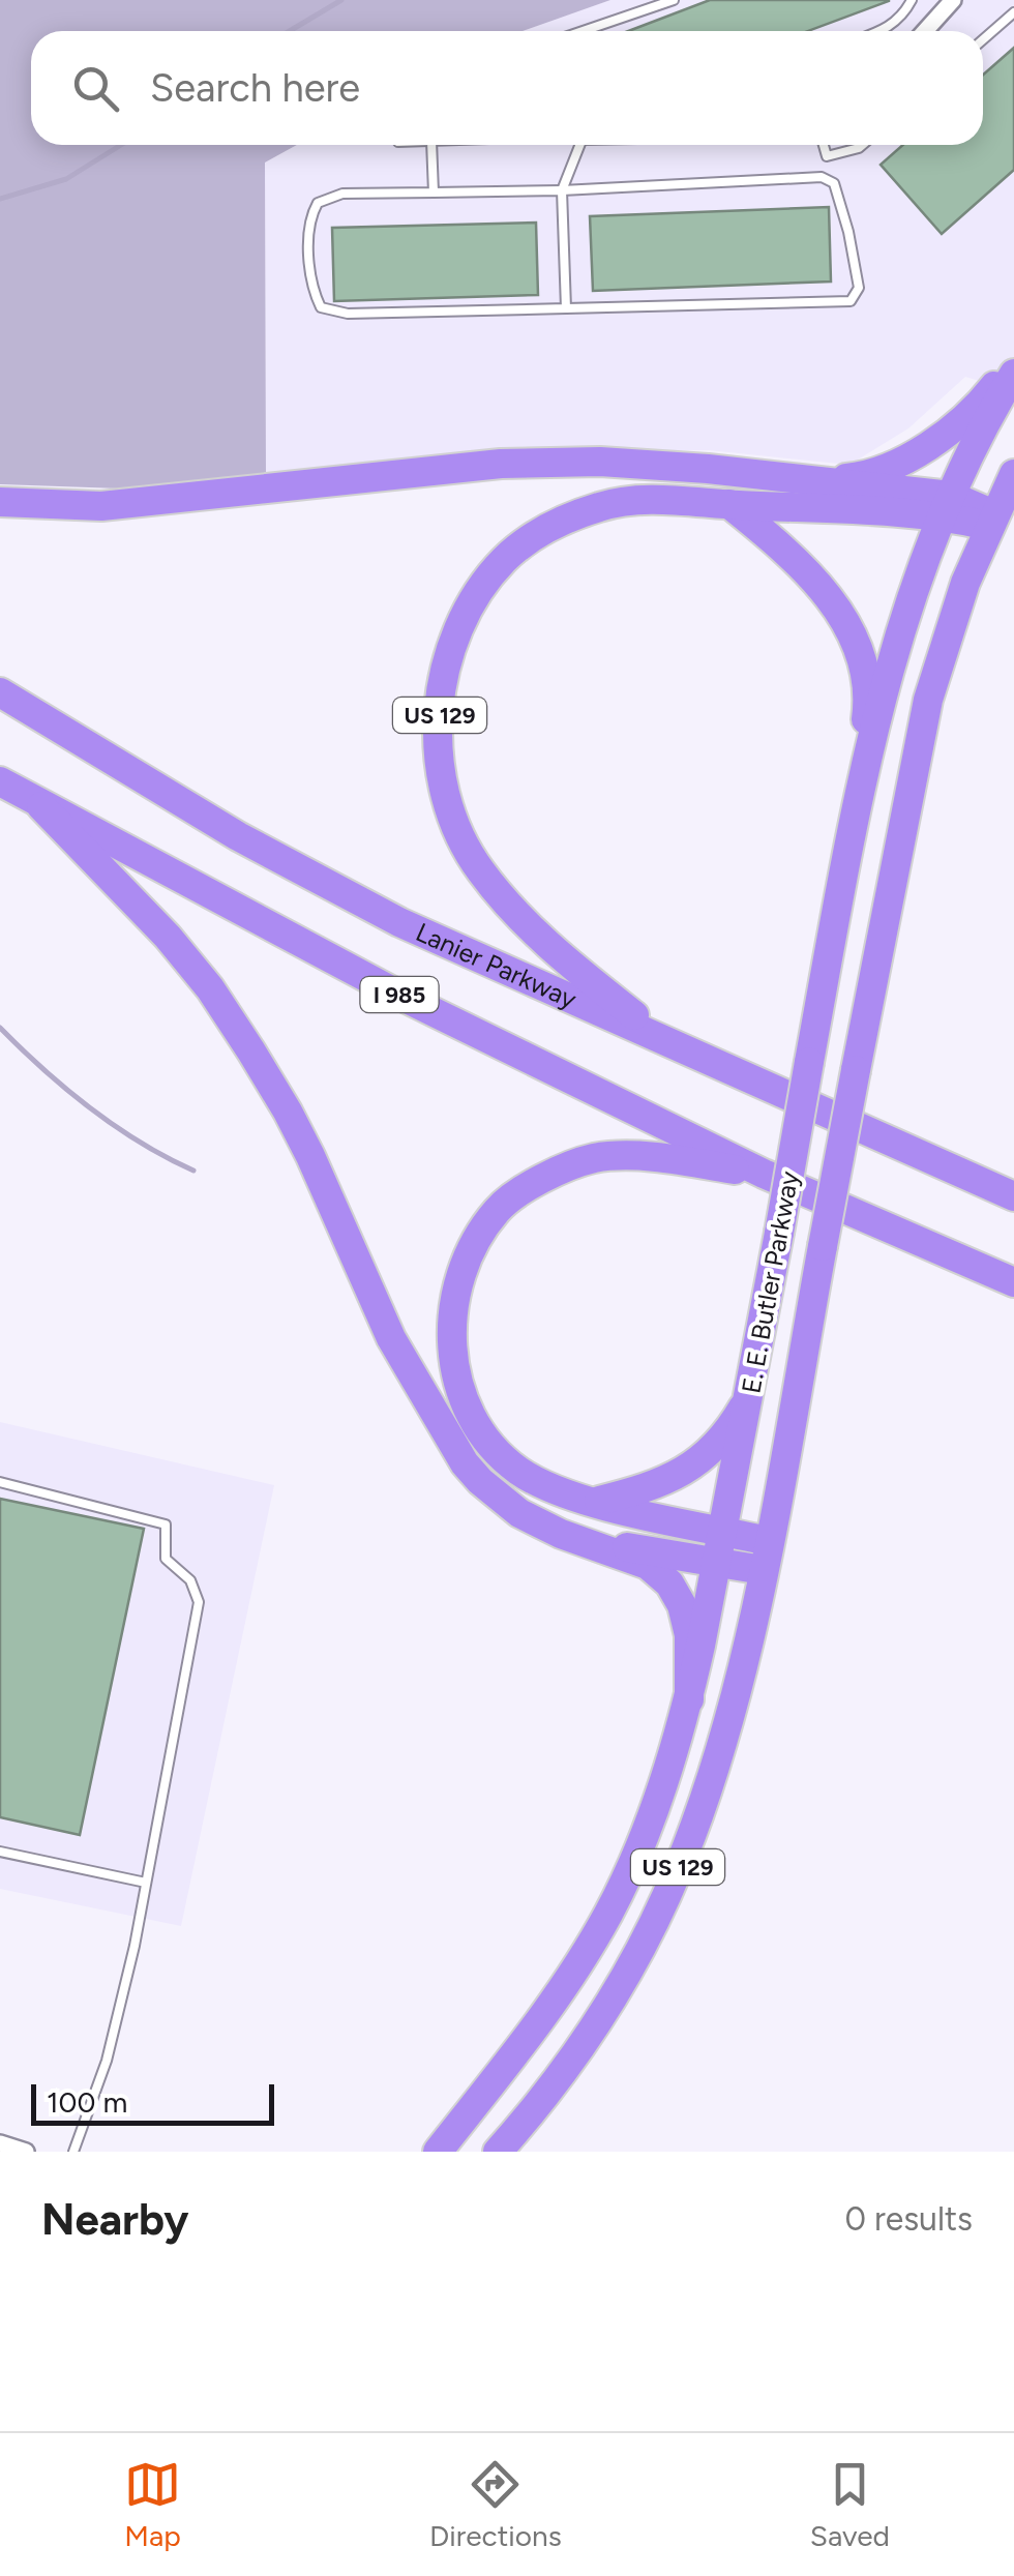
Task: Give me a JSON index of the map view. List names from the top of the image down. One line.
{"streets":{"highway":["US 129","Lanier Parkway","I 985","E. E. Butler Parkway"]},"crossings":[["US 129","Lanier Parkway"],["US 129","E. E. Butler Parkway"]],"scale_bar":"100 m","page":{"search":"Search here","scale":"100 m","heading":["Nearby","0 results"],"nav":["Map","Directions","Saved"]}}
